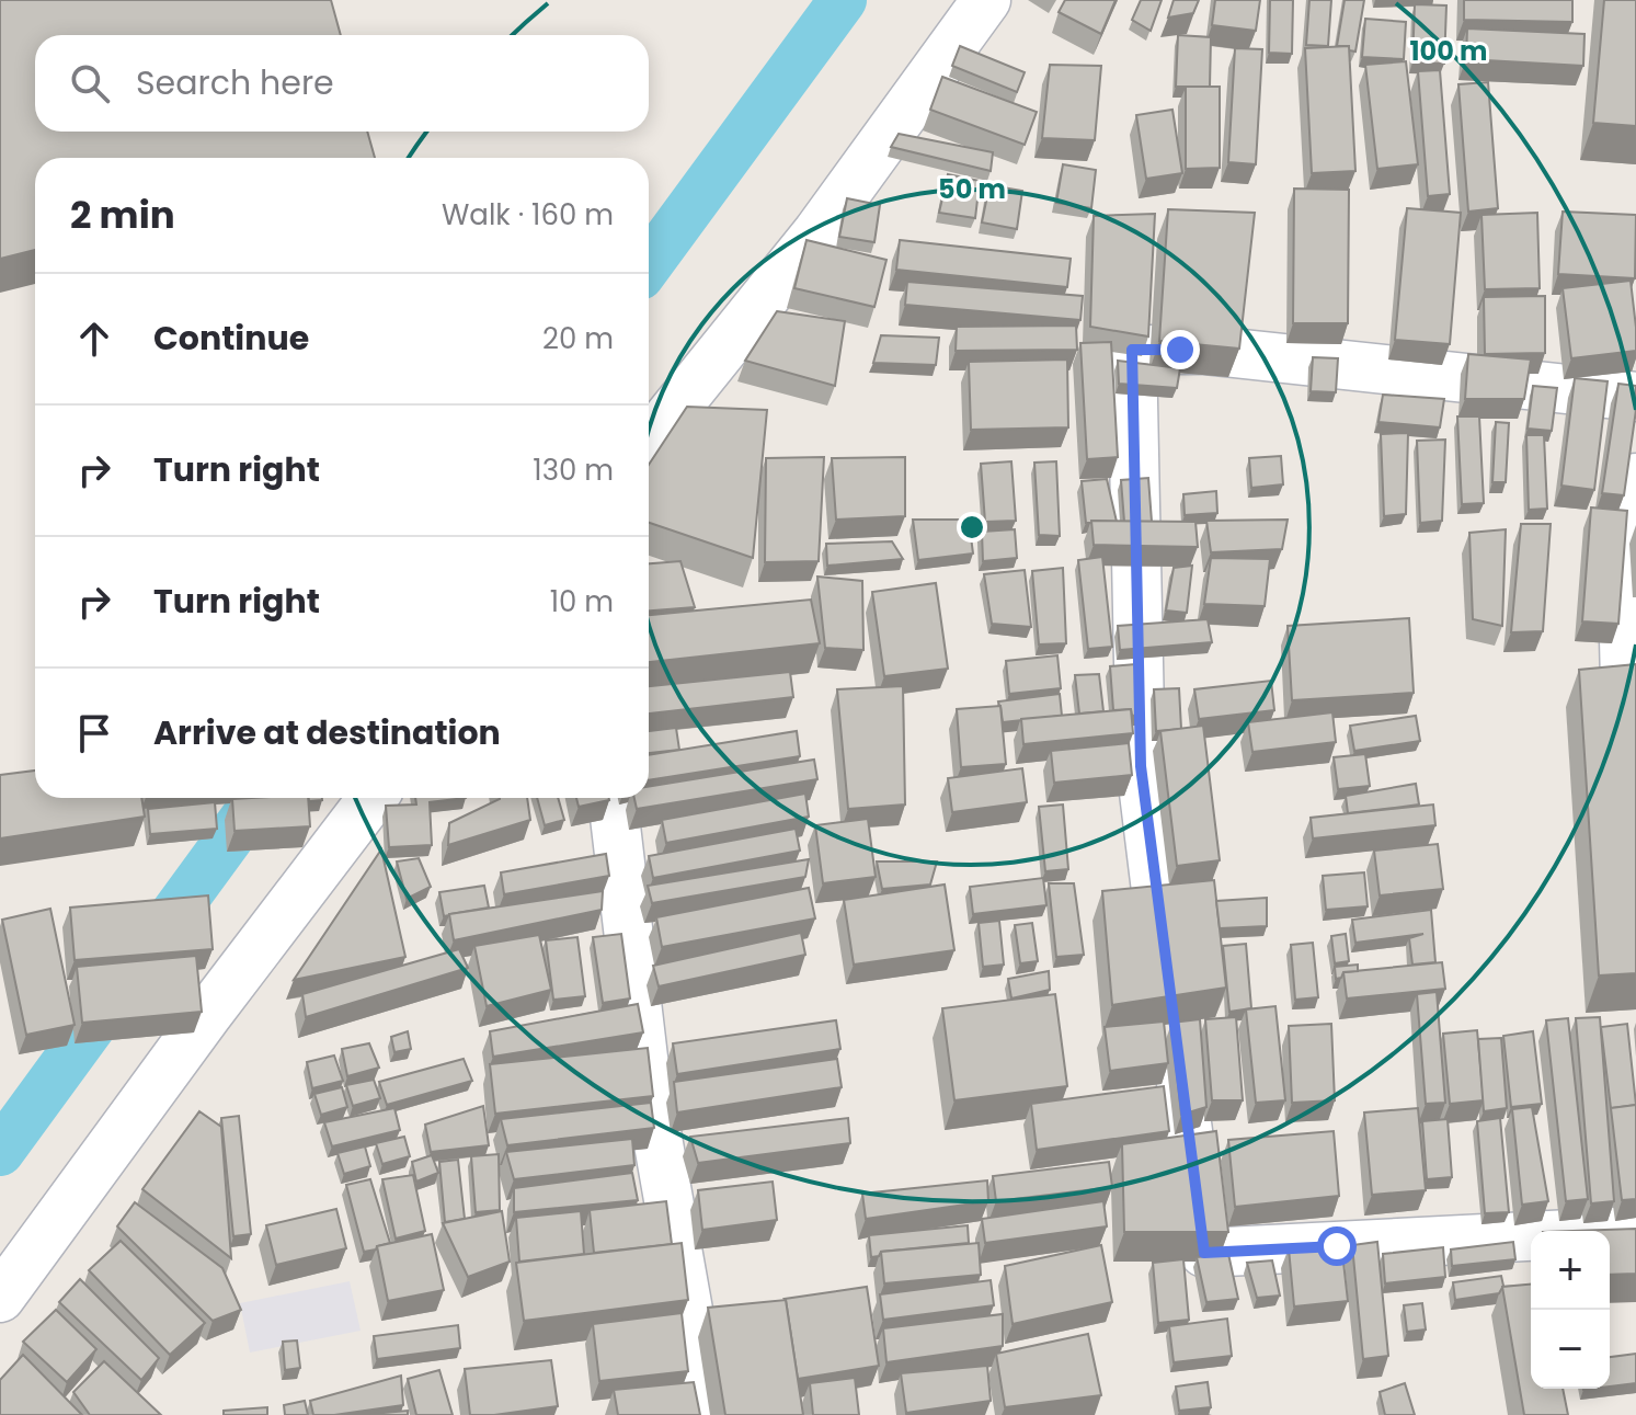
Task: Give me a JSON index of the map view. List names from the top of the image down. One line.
{"page":{"search":"Search here","heading":["2 min","Walk · 160 m"],"list":[["Continue","20 m"],["Turn right","130 m"],["Turn right","10 m"],"Arrive at destination"],"map_buttons":["+","−"]},"rings":["100 m","50 m"]}
